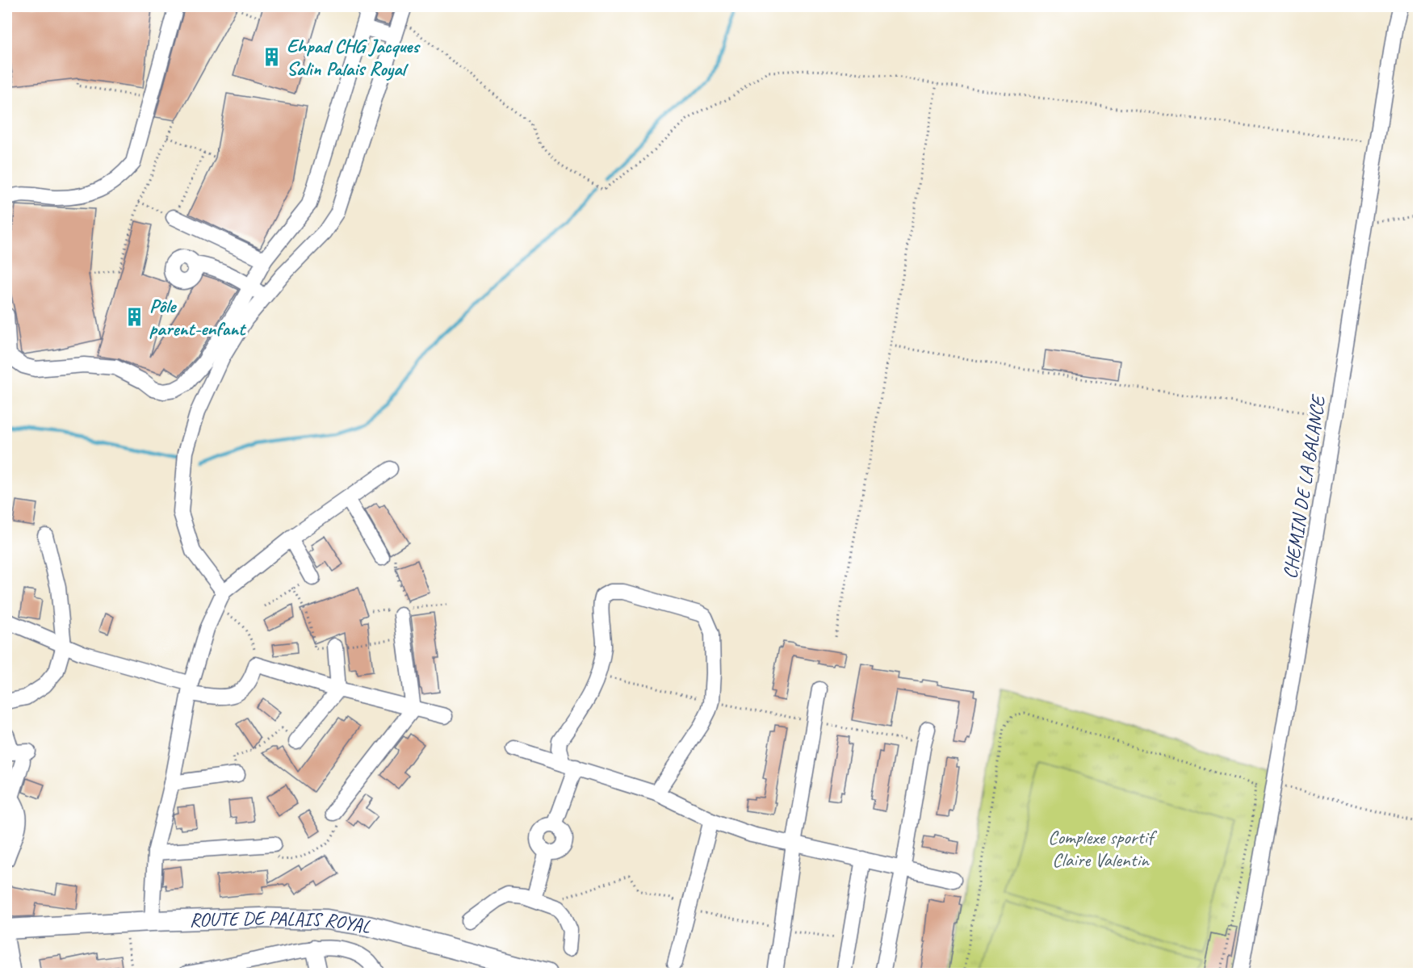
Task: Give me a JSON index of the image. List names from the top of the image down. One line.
{"streets":{"main road":["ROUTE DE PALAIS ROYAL"],"street":["CHEMIN DE LA BALANCE"]},"parks":["Complexe sportif Claire Valentin"],"places":{"building":["Ehpad CHG Jacques Salin Palais Royal","Pôle parent-enfant"]}}
